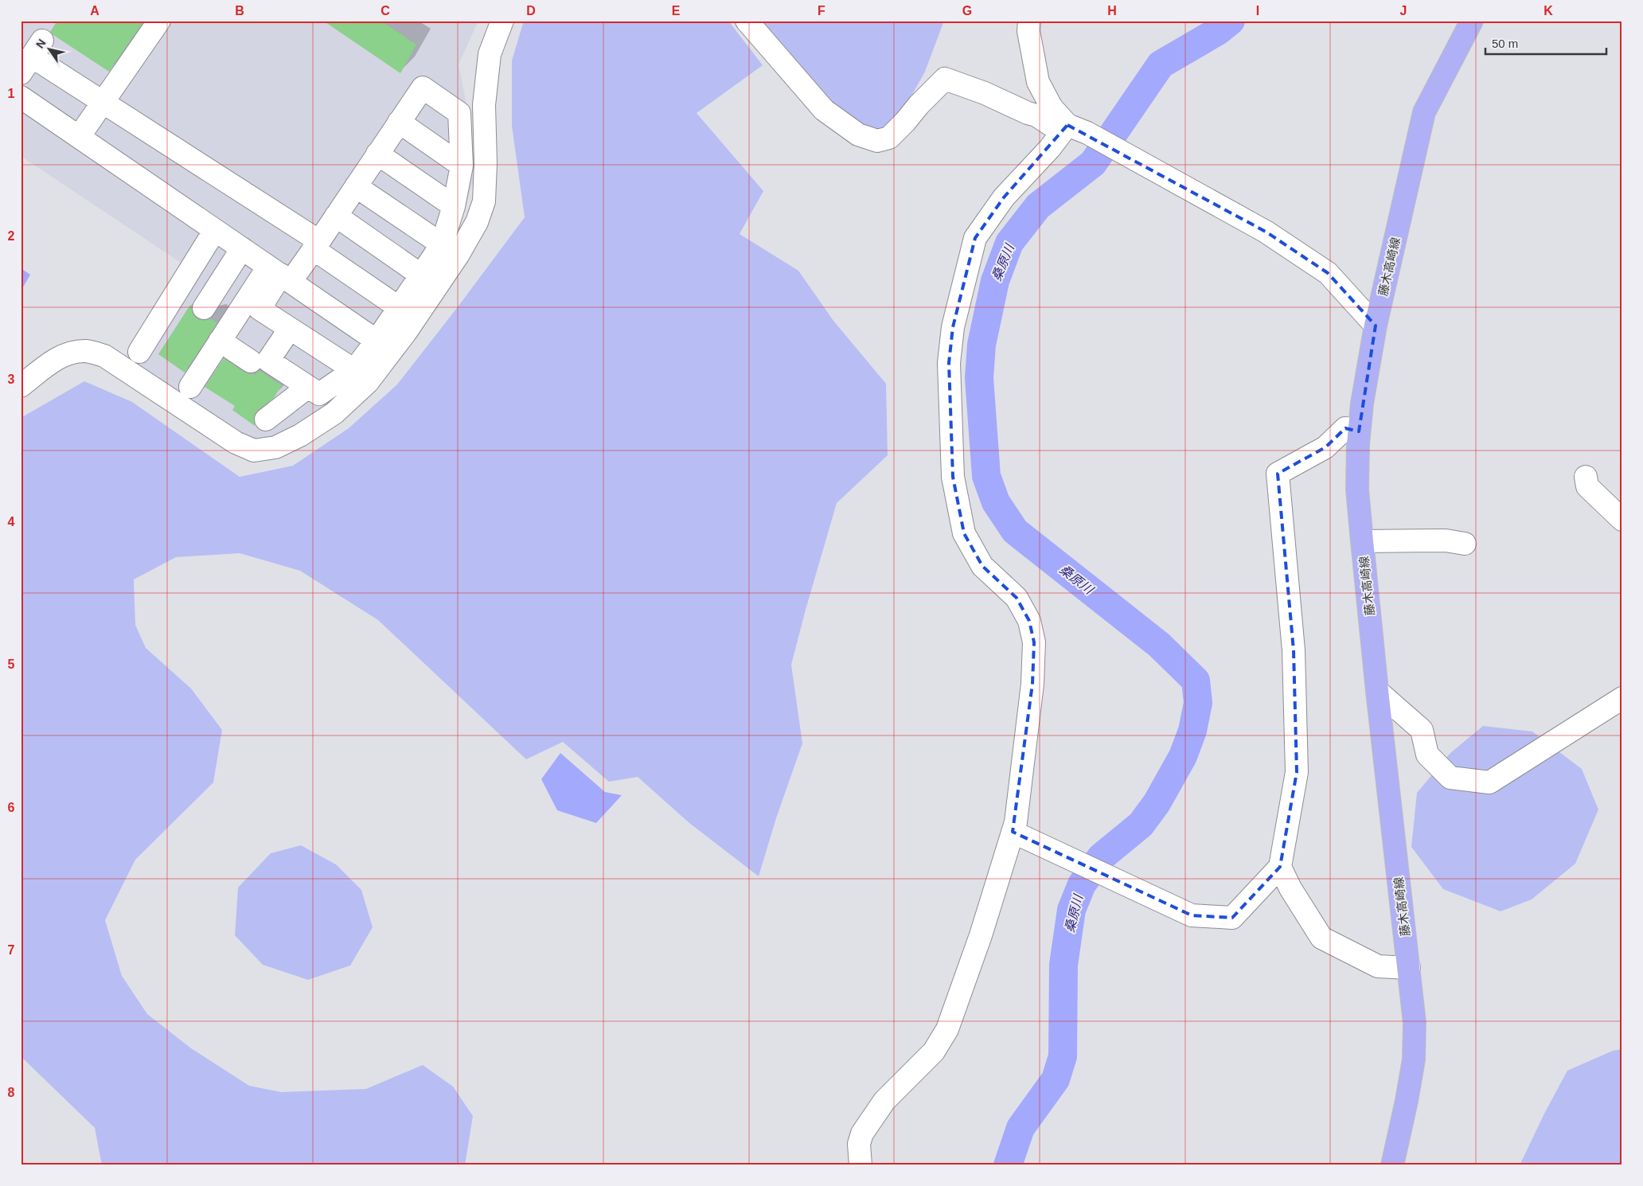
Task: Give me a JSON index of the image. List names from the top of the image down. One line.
{"streets":{"main road":["藤木高崎線"]},"water":["桑原川"],"scale_bar":"50 m","north":"top left","grid":{"columns":["A","B","C","D","E","F","G","H","I","J","K"],"rows":["1","2","3","4","5","6","7","8"]}}
